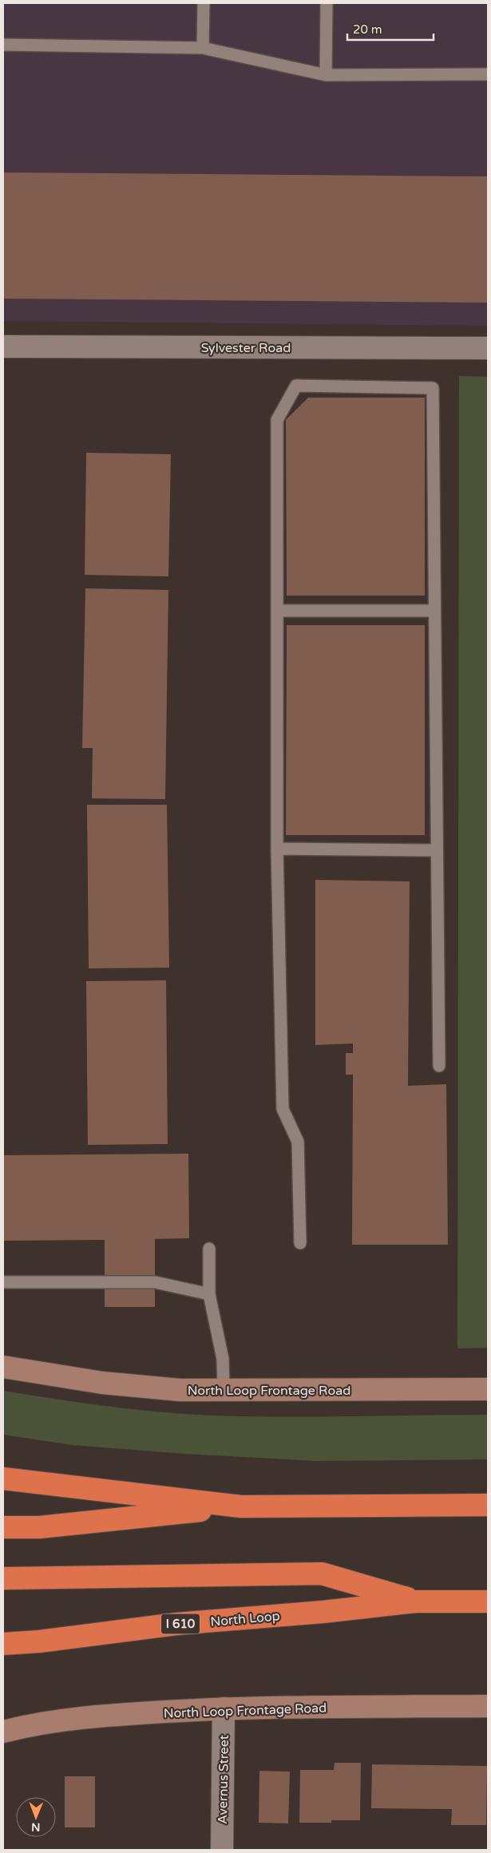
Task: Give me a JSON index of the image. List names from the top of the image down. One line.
{"streets":{"highway":["North Loop","I 610"],"main road":["North Loop Frontage Road"],"street":["Sylvester Road","Avernus Street"]},"crossings":[["North Loop Frontage Road","Avernus Street"]],"scale_bar":"20 m","north":"bottom"}
